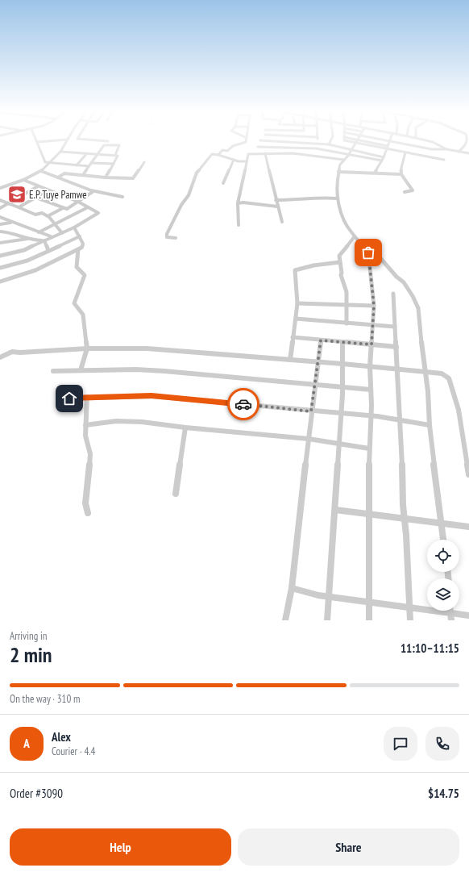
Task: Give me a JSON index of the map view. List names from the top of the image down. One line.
{"places":{"school or university":["E.P. Tuye Pamwe"]},"page":{"heading":["2 min","Arriving in","11:10–11:15"],"panel":["Alex","Courier · 4.4","Order #3090","$14.75"],"bar":"On the way · 310 m","round":"A","buttons":["Help","Share"]}}
